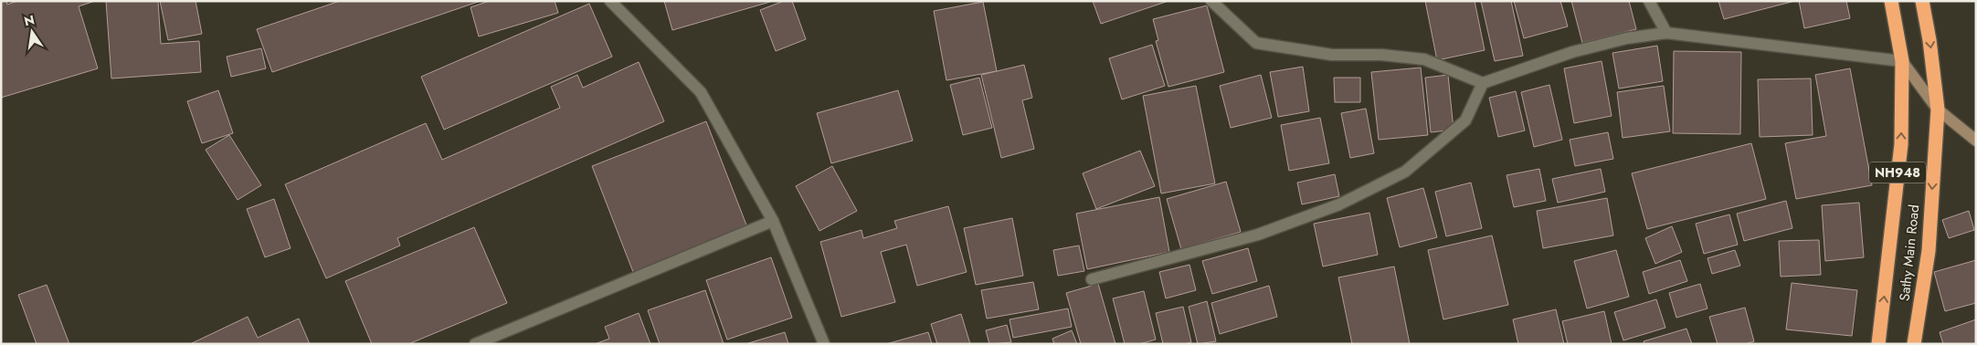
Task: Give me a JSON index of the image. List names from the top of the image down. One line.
{"streets":{"highway":["NH948","Sathy Main Road"]},"north":"top"}
